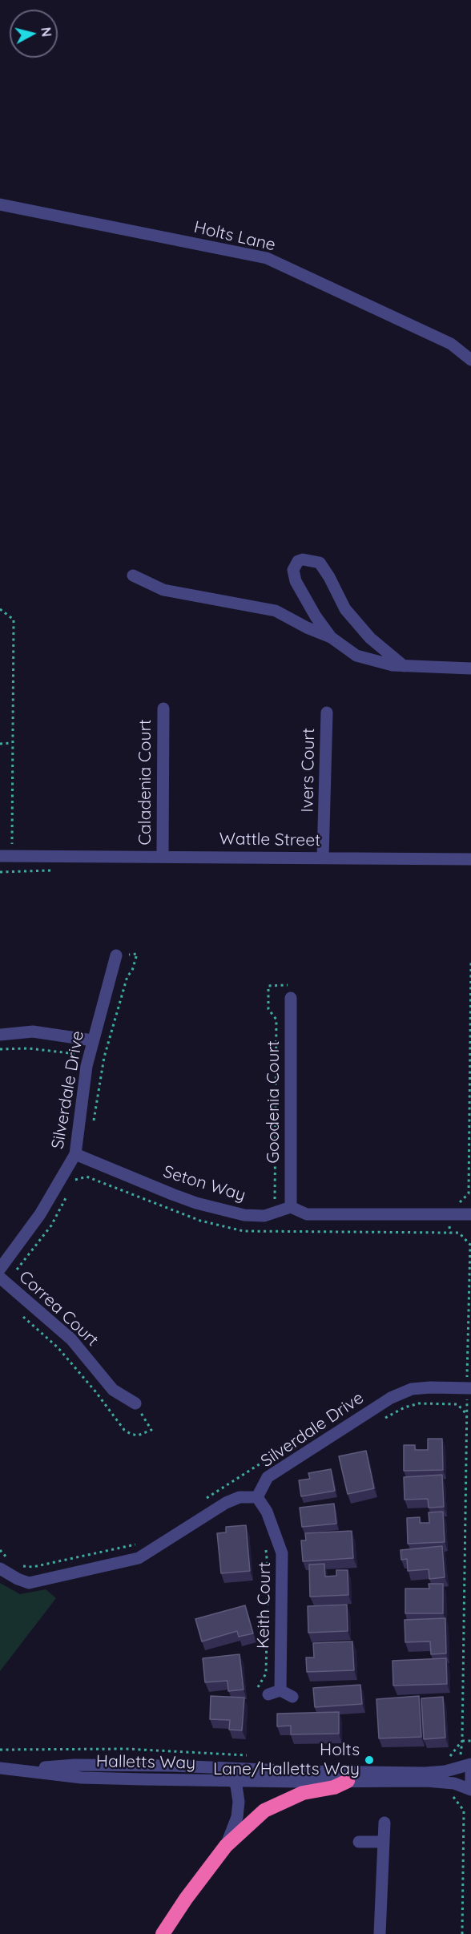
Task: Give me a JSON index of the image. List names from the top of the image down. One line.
{"streets":{"street":["Holts Lane","Ivers Court","Caladenia Court","Wattle Street","Silverdale Drive","Goodenia Court","Seton Way","Correa Court","Keith Court","Halletts Way"]},"crossings":[["Ivers Court","Wattle Street"],["Caladenia Court","Wattle Street"],["Silverdale Drive","Seton Way"],["Silverdale Drive","Keith Court"],["Goodenia Court","Seton Way"]],"places":["Holts Lane/Halletts Way"],"north":"right"}
